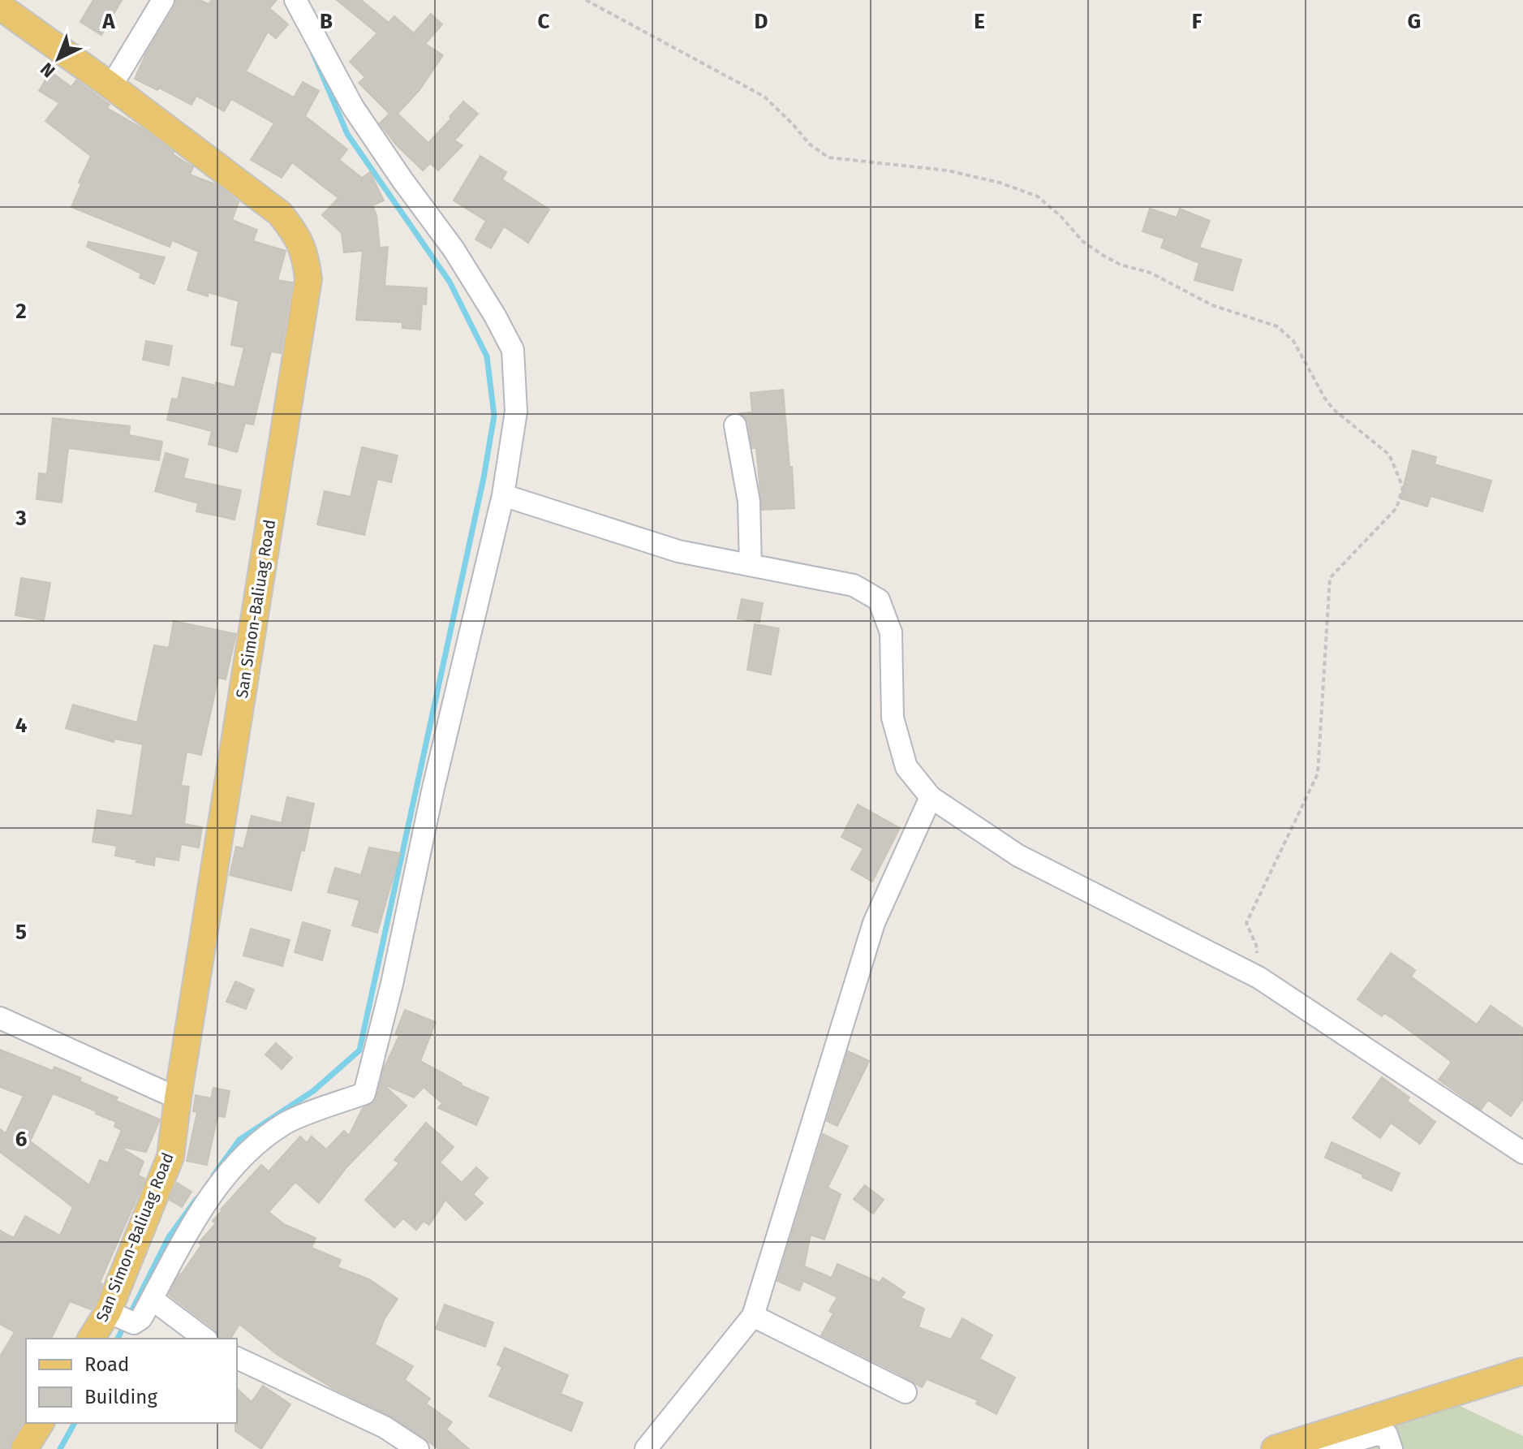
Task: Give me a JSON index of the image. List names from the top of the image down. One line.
{"streets":{"main road":["San Simon-Baliuag Road"]},"legend":["Road","Building"],"north":"bottom left","grid":{"columns":["A","B","C","D","E","F","G"],"rows":["2","3","4","5","6"]}}
